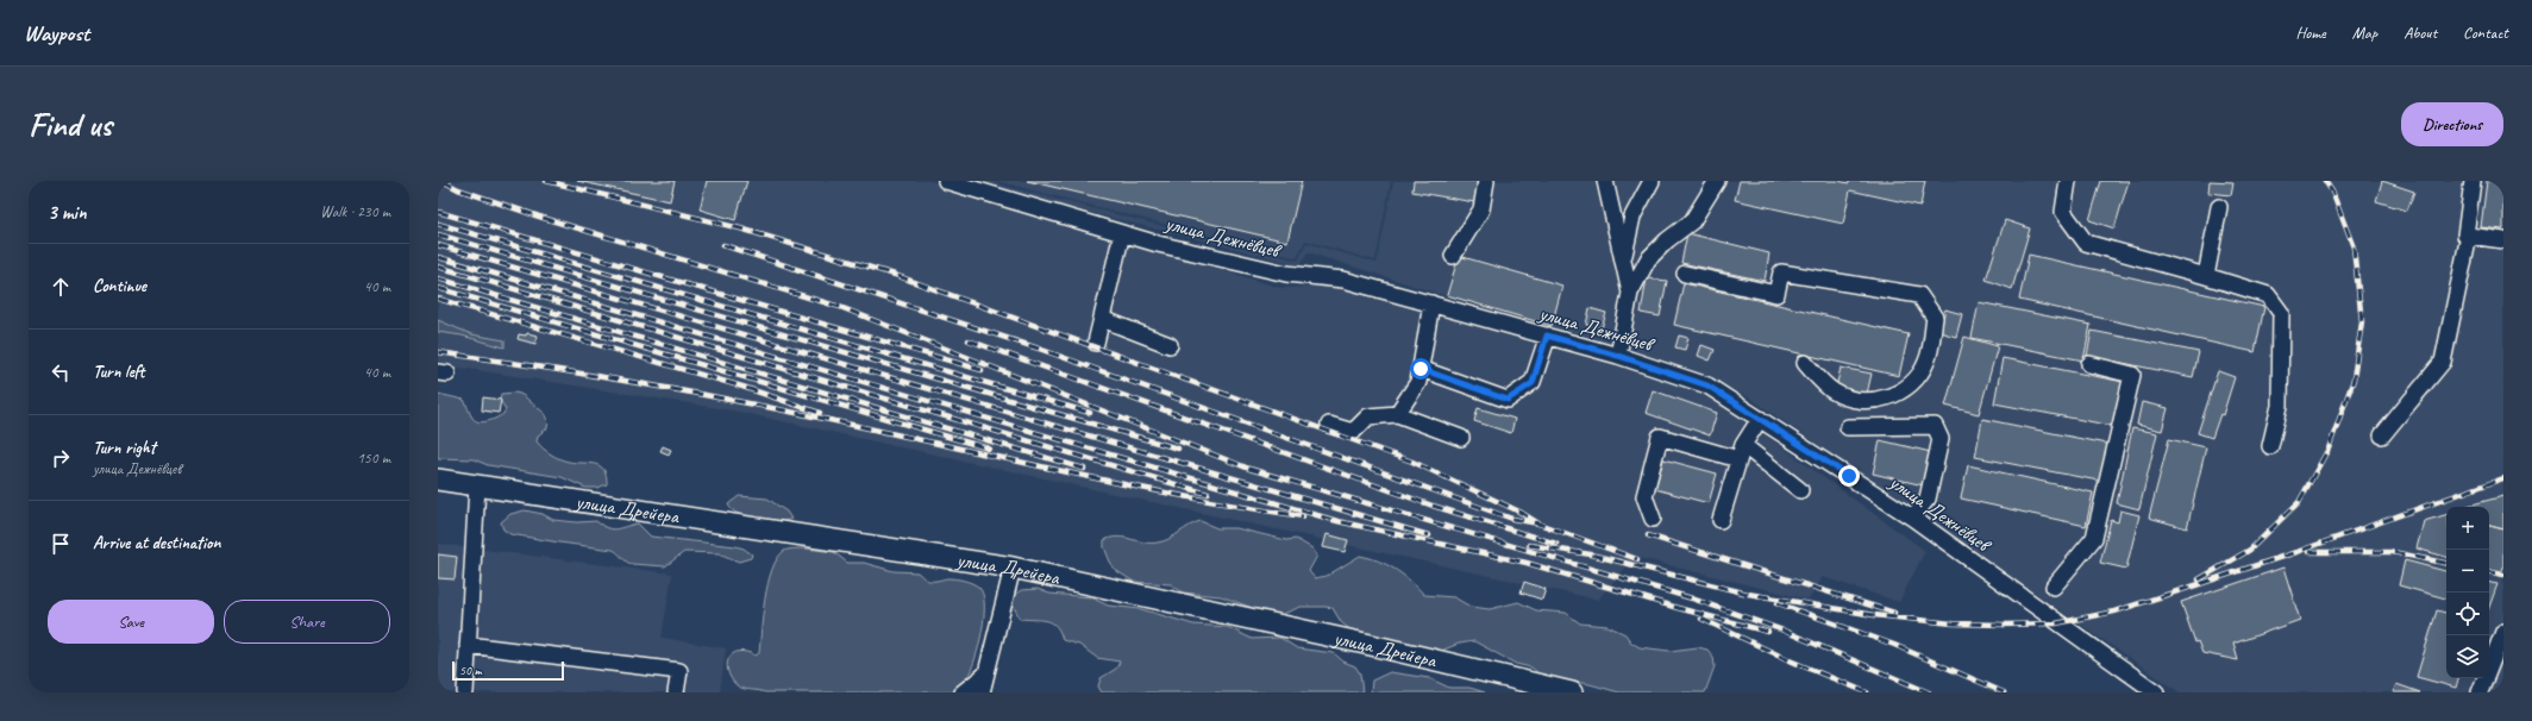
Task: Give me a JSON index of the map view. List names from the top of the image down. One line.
{"streets":{"main road":["улица Дрейера"],"street":["улица Дежнёвцев"]},"scale_bar":"50 m","page":{"header":"Waypost","nav":["Home","Map","About","Contact"],"buttons":["Directions",["Save","Share"]],"title":"Find us","heading":["3 min","Walk · 230 m"],"list":[["Continue","40 m"],["Turn left","40 m"],["Turn right","улица Дежнёвцев","150 m"],"Arrive at destination"],"map_buttons":["+","−"],"scale":"50 m"}}
